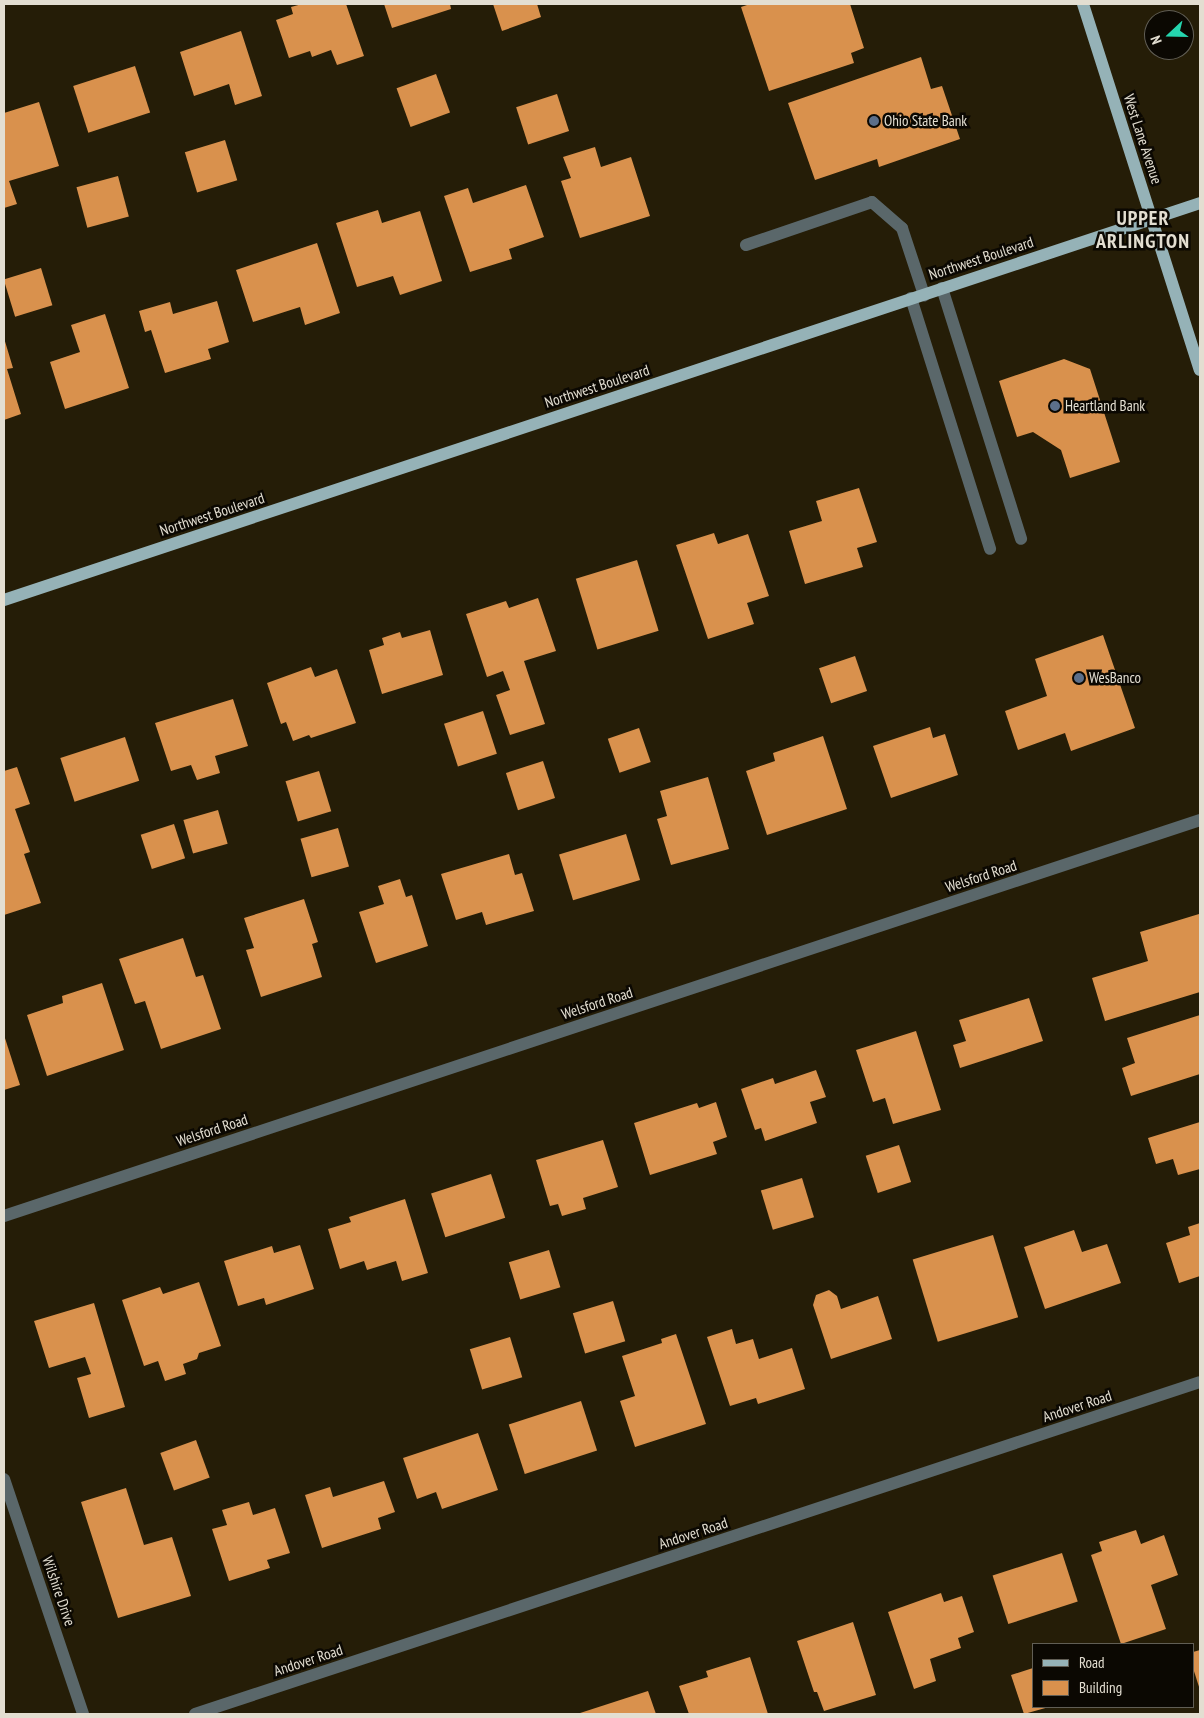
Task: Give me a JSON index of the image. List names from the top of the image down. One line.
{"streets":{"main road":["West Lane Avenue","Northwest Boulevard"],"street":["Welsford Road","Andover Road","Wilshire Drive"]},"crossings":[["West Lane Avenue","Northwest Boulevard"]],"districts":["UPPER ARLINGTON"],"places":["Ohio State Bank","Heartland Bank","WesBanco"],"legend":["Road","Building"],"north":"left"}
